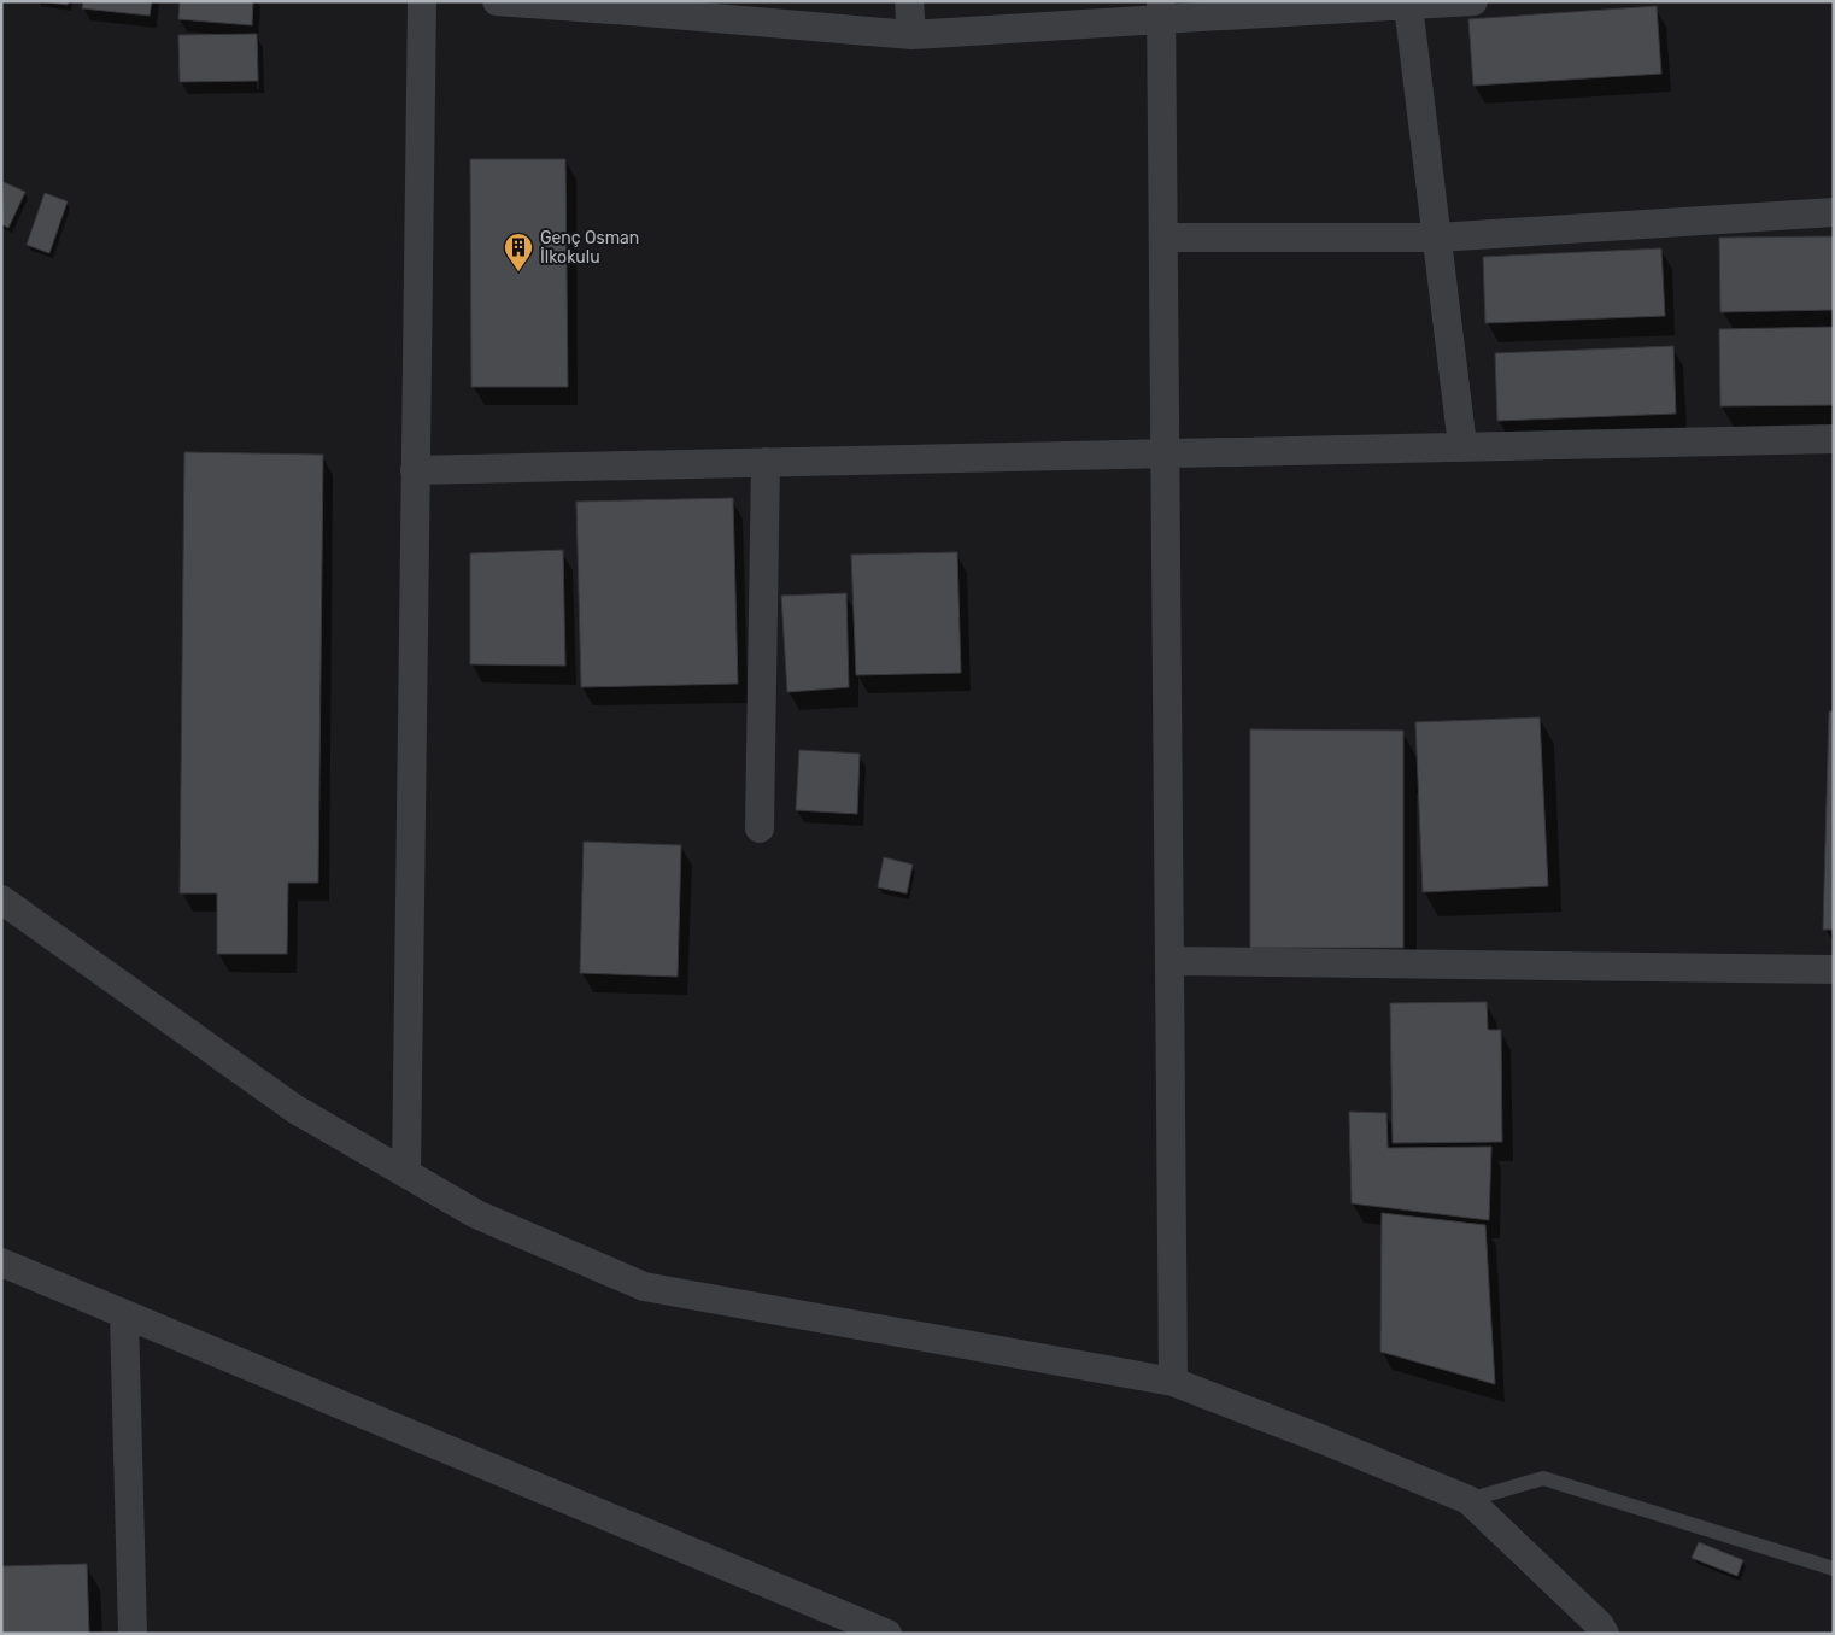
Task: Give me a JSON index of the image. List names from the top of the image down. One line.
{"places":{"building":["Genç Osman İlkokulu"]}}
